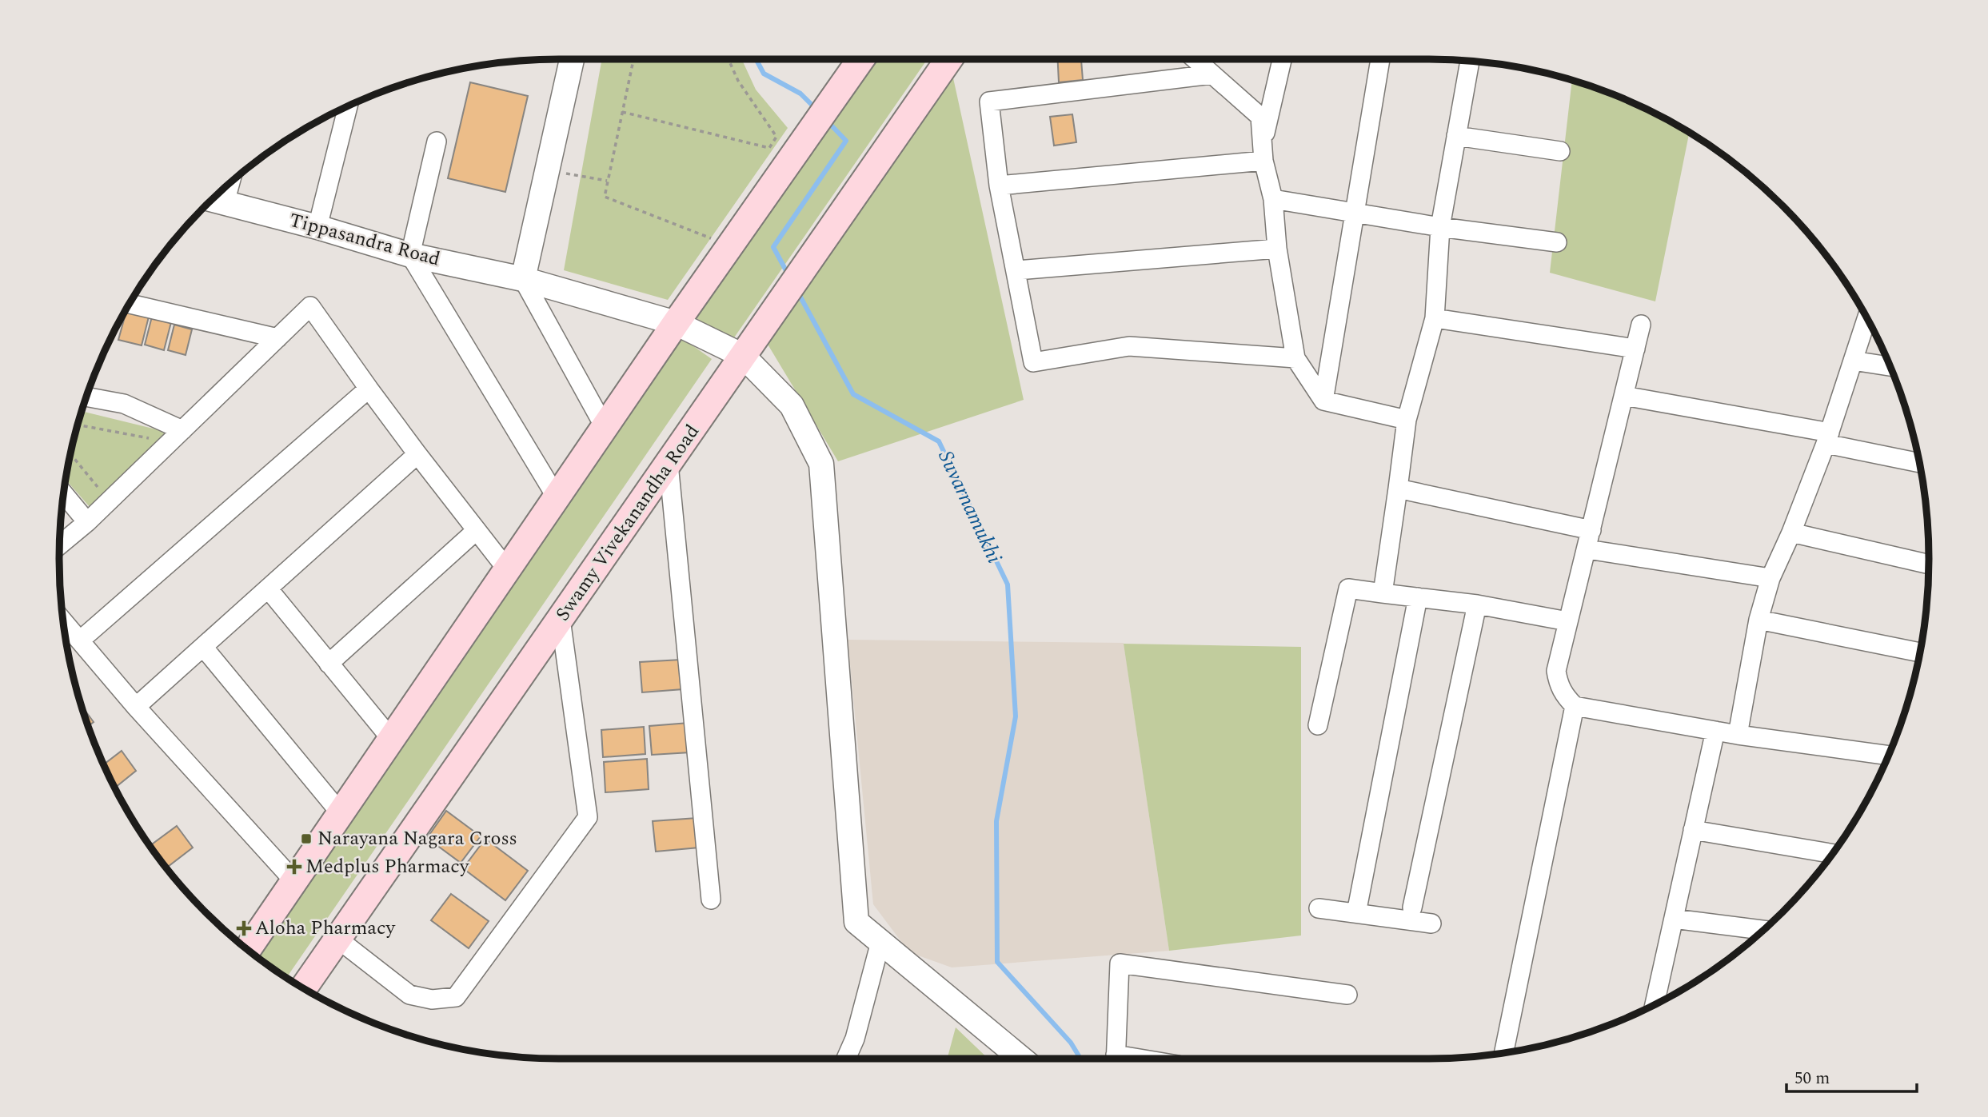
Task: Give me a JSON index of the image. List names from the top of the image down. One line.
{"streets":{"main road":["Swamy Vivekanandha Road"],"street":["Tippasandra Road"]},"crossings":[["Tippasandra Road","Swamy Vivekanandha Road"]],"water":["Suvarnamukhi"],"places":{"transit":["Narayana Nagara Cross"],"health":["Medplus Pharmacy","Aloha Pharmacy"]},"scale_bar":"50 m"}
